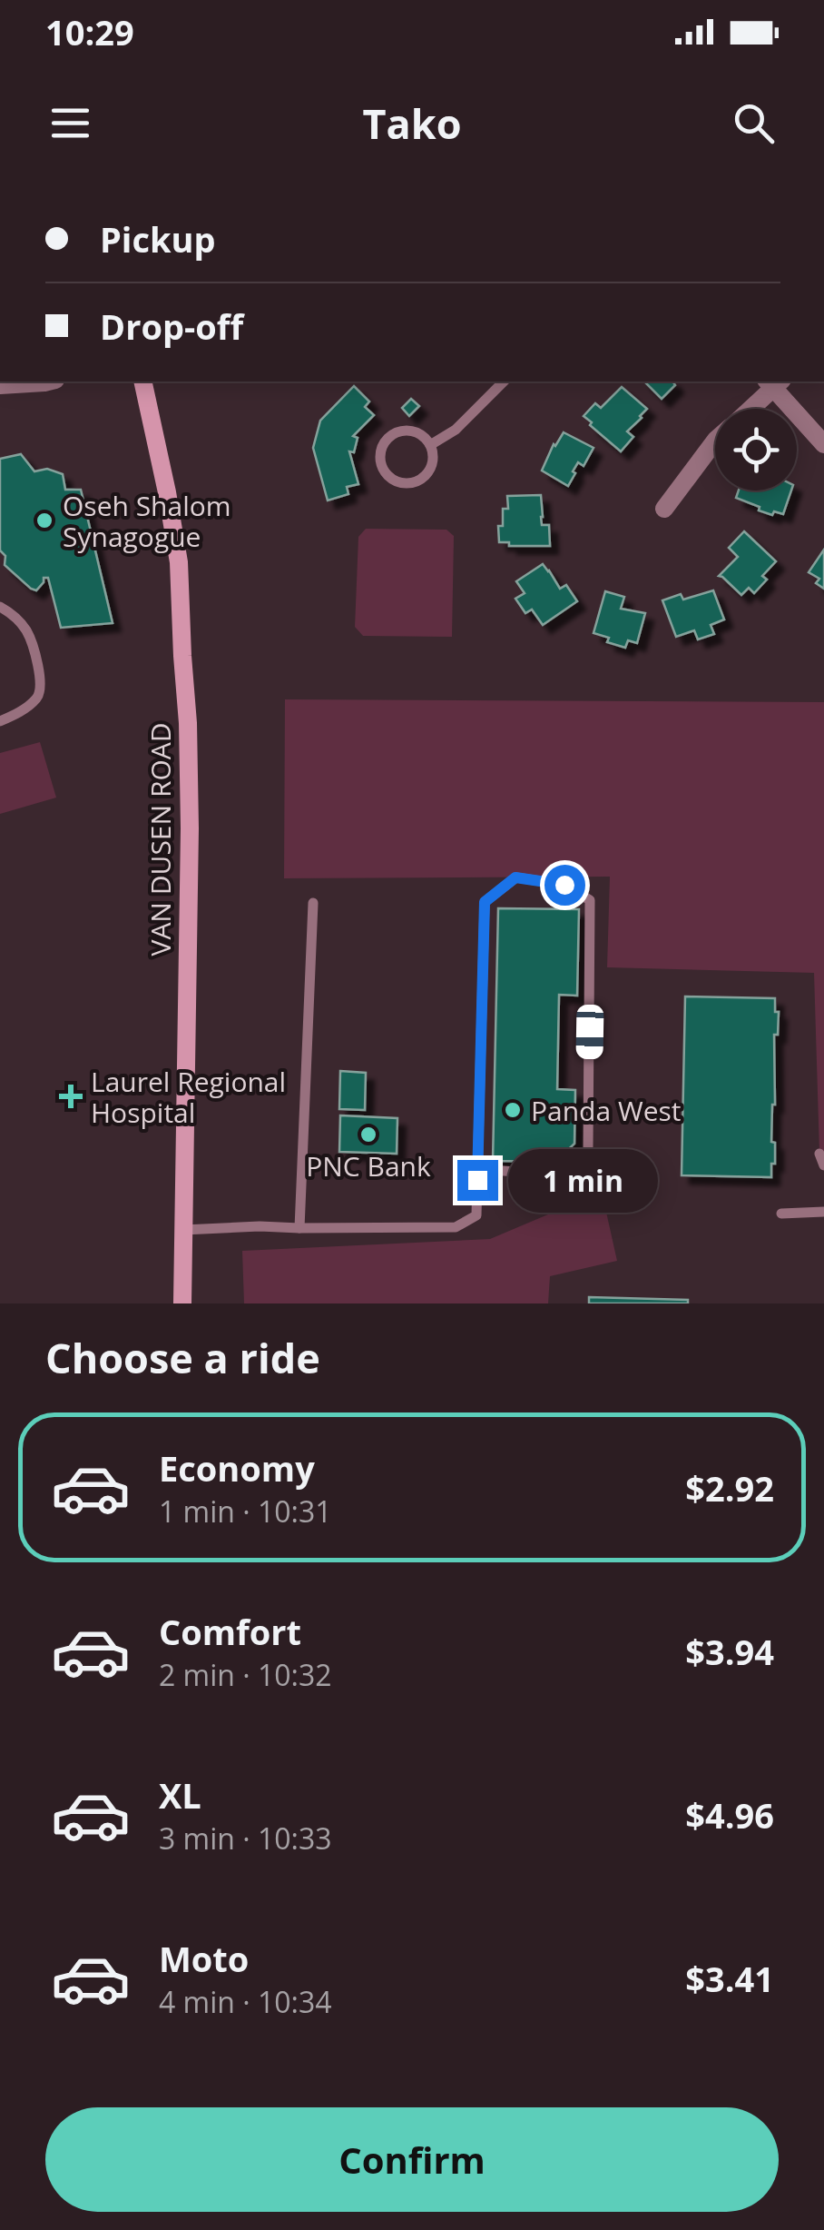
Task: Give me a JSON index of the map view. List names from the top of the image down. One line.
{"streets":{"main road":["VAN DUSEN ROAD"]},"places":{"other":["Oseh Shalom Synagogue","Panda West","PNC Bank"],"health":["Laurel Regional Hospital"]},"page":{"status":"10:29","header":"Tako","banner":["Pickup","Drop-off"],"bubble":"1 min","heading":"Choose a ride","list":[{"name":"Economy","note":"1 min · 10:31","value":"$2.92"},{"name":"Comfort","note":"2 min · 10:32","value":"$3.94"},{"name":"XL","note":"3 min · 10:33","value":"$4.96"},{"name":"Moto","note":"4 min · 10:34","value":"$3.41"}],"buttons":"Confirm"}}
